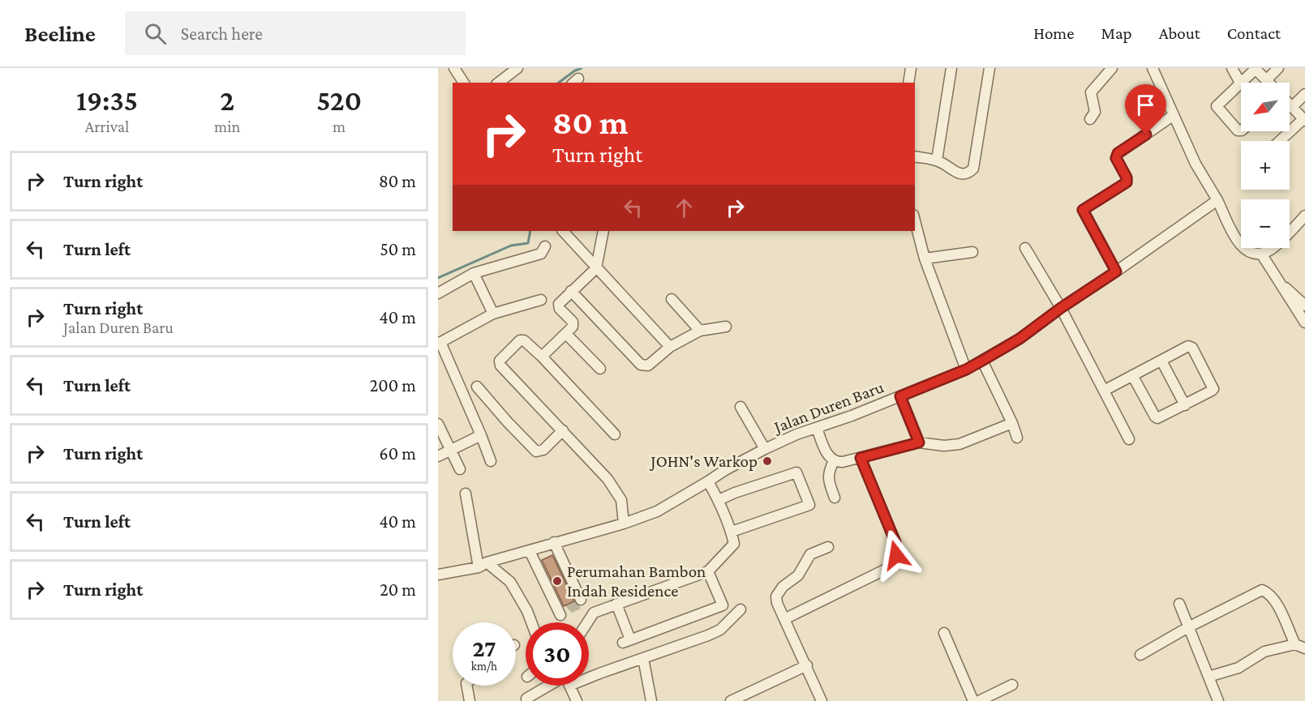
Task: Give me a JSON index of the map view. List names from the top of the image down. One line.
{"streets":{"street":["Jalan Duren Baru"]},"places":["JOHN's Warkop","Perumahan Bambon Indah Residence"],"north":"bottom left","page":{"header":"Beeline","search":"Search here","nav":["Home","Map","About","Contact"],"eta":["19:35","Arrival","2","min","520","m"],"map_buttons":["+","−"],"turn":["80 m","Turn right"],"list":[{"name":"Turn right","value":"80 m"},{"name":"Turn left","value":"50 m"},{"name":"Turn right","note":"Jalan Duren Baru","value":"40 m"},{"name":"Turn left","value":"200 m"},{"name":"Turn right","value":"60 m"},{"name":"Turn left","value":"40 m"},{"name":"Turn right","value":"20 m"}],"speed":"27 km/h","limit":"30"}}
